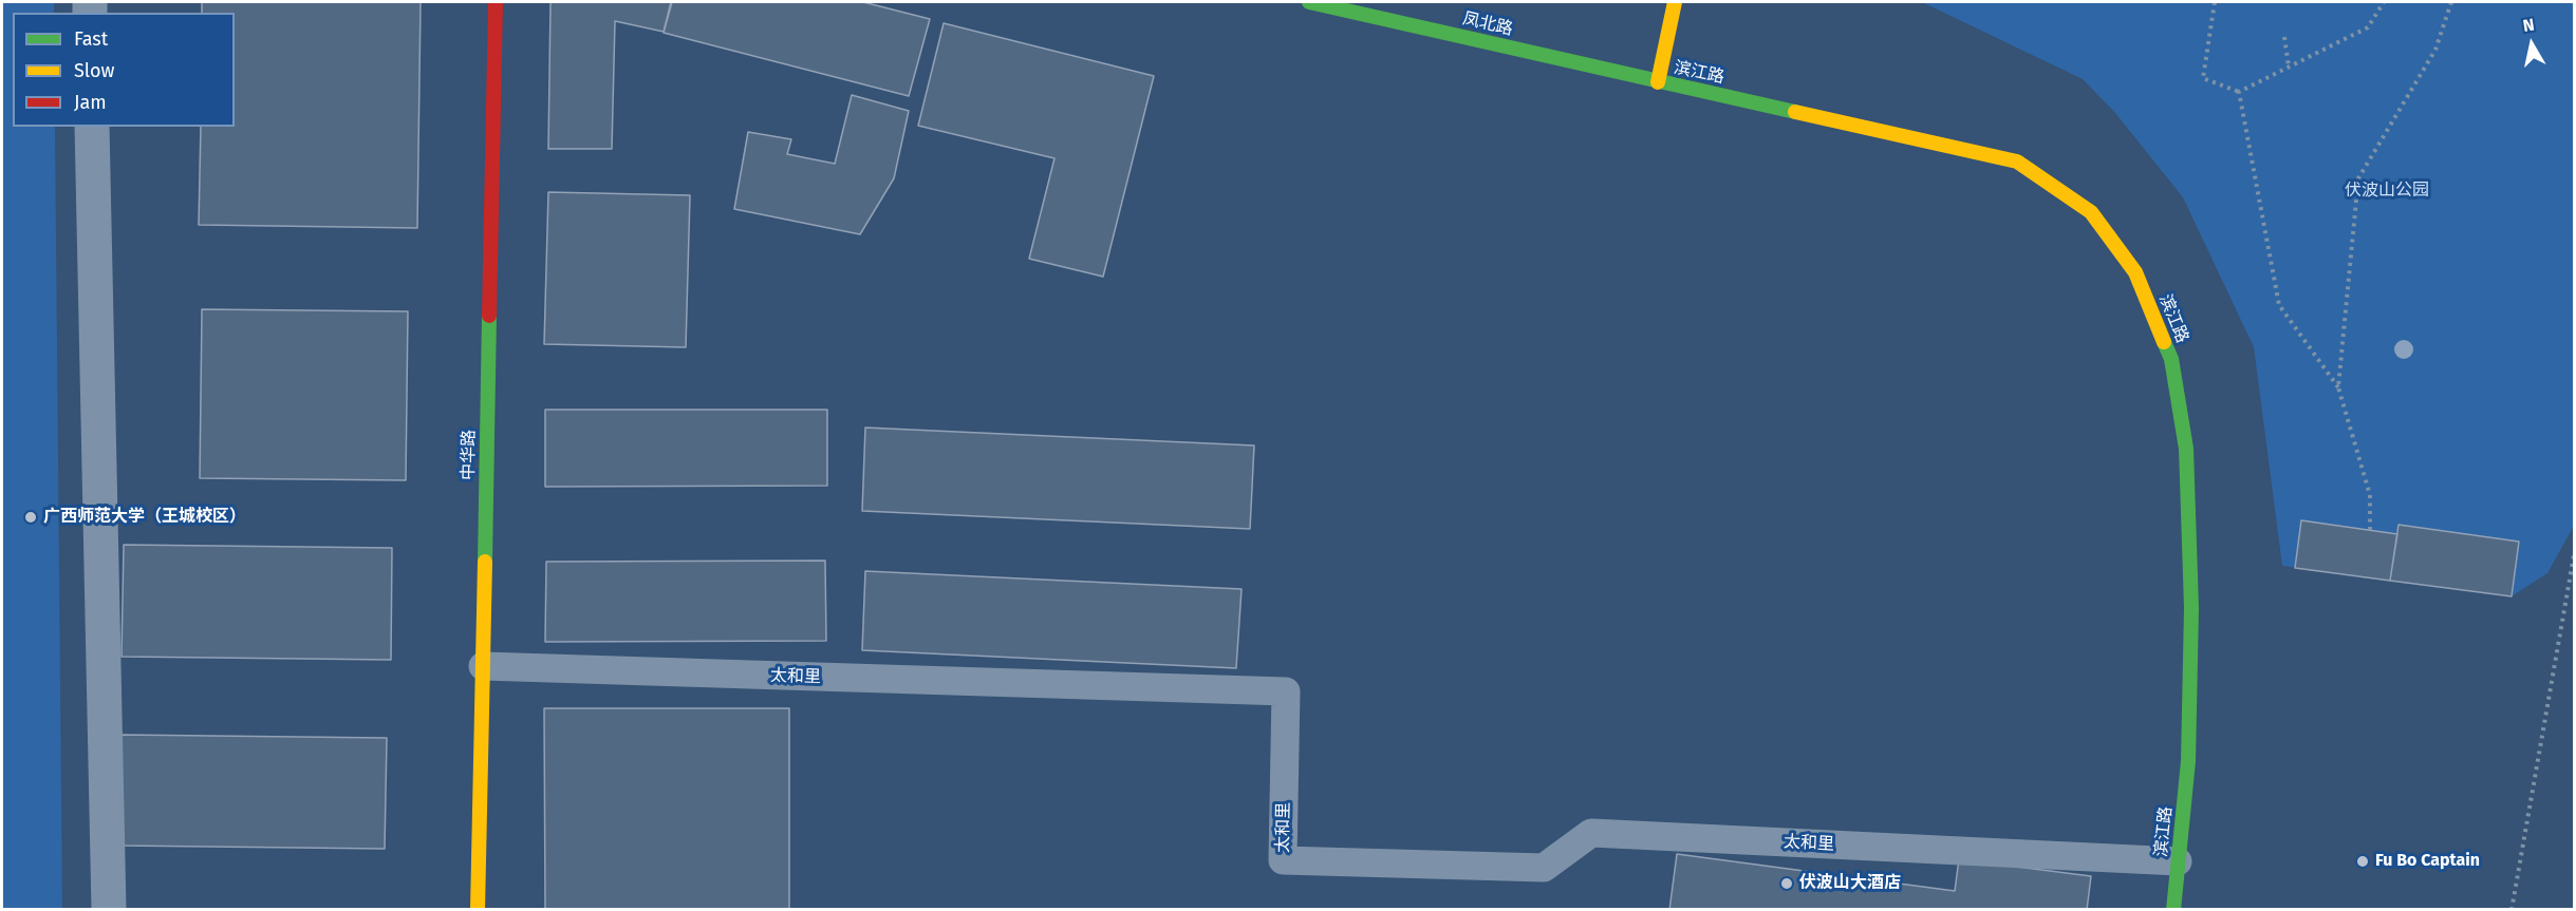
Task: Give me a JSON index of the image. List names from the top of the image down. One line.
{"streets":{"main road":["凤北路","滨江路","中华路"],"lane":["太和里"]},"crossings":[["凤北路","滨江路"],["滨江路","太和里"],["中华路","太和里"]],"parks":["伏波山公园"],"places":["广西师范大学（王城校区）","Fu Bo Captain","伏波山大酒店"],"legend":["Fast","Slow","Jam"],"north":"top"}
